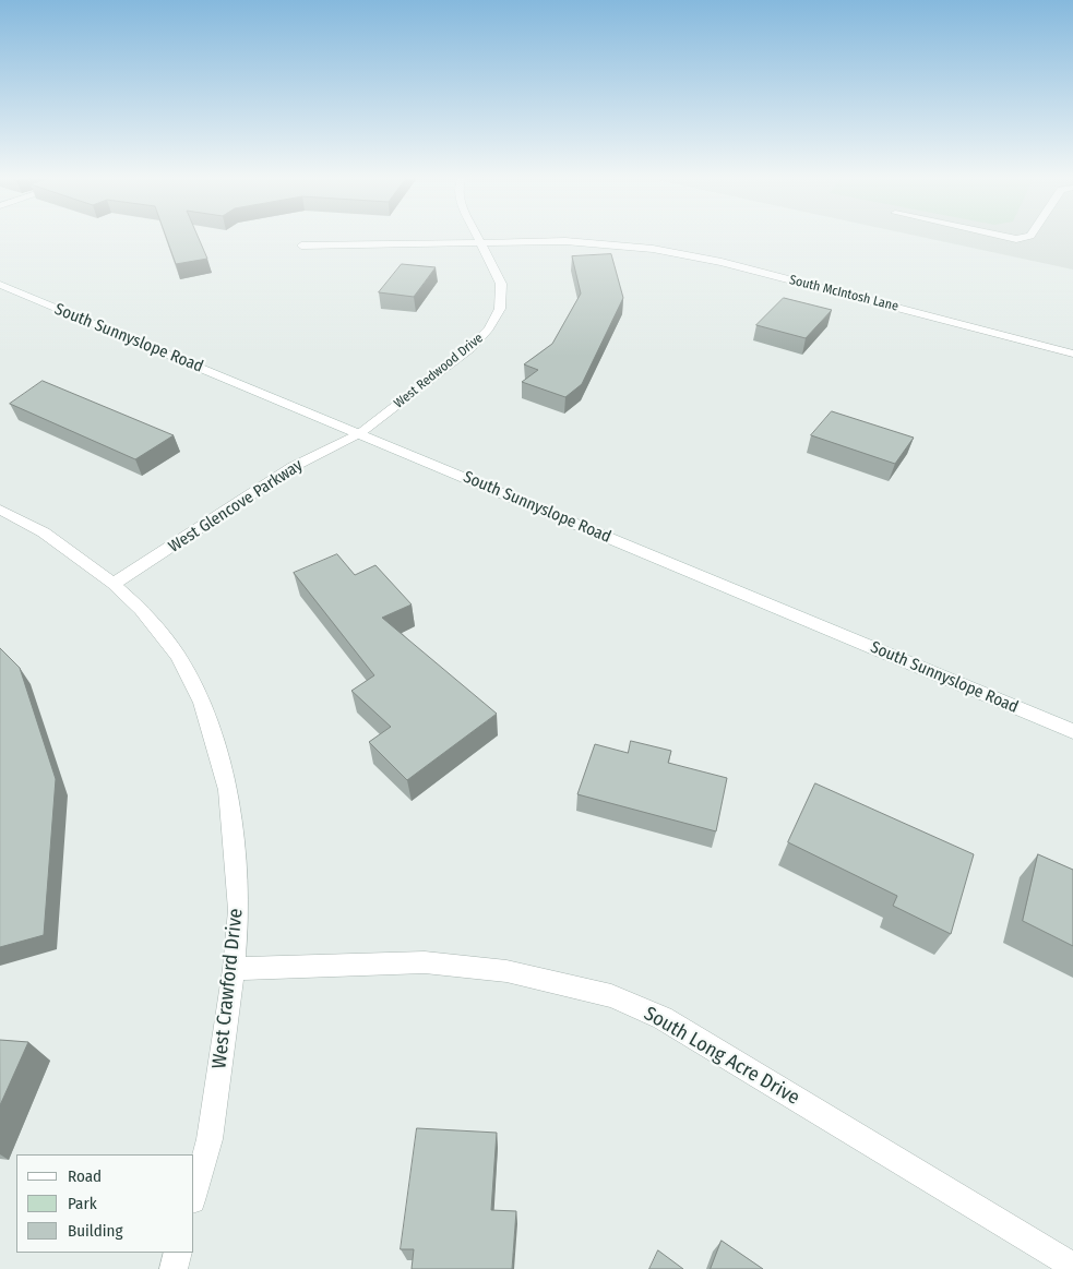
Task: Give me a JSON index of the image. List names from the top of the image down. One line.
{"streets":{"street":["South McIntosh Lane","South Sunnyslope Road","West Redwood Drive","West Glencove Parkway","West Crawford Drive","South Long Acre Drive"]},"crossings":[["South McIntosh Lane","West Redwood Drive"],["South Sunnyslope Road","West Redwood Drive"],["South Sunnyslope Road","West Glencove Parkway"],["West Redwood Drive","West Glencove Parkway"],["West Glencove Parkway","West Crawford Drive"],["West Crawford Drive","South Long Acre Drive"]],"legend":["Road","Park","Building"]}
